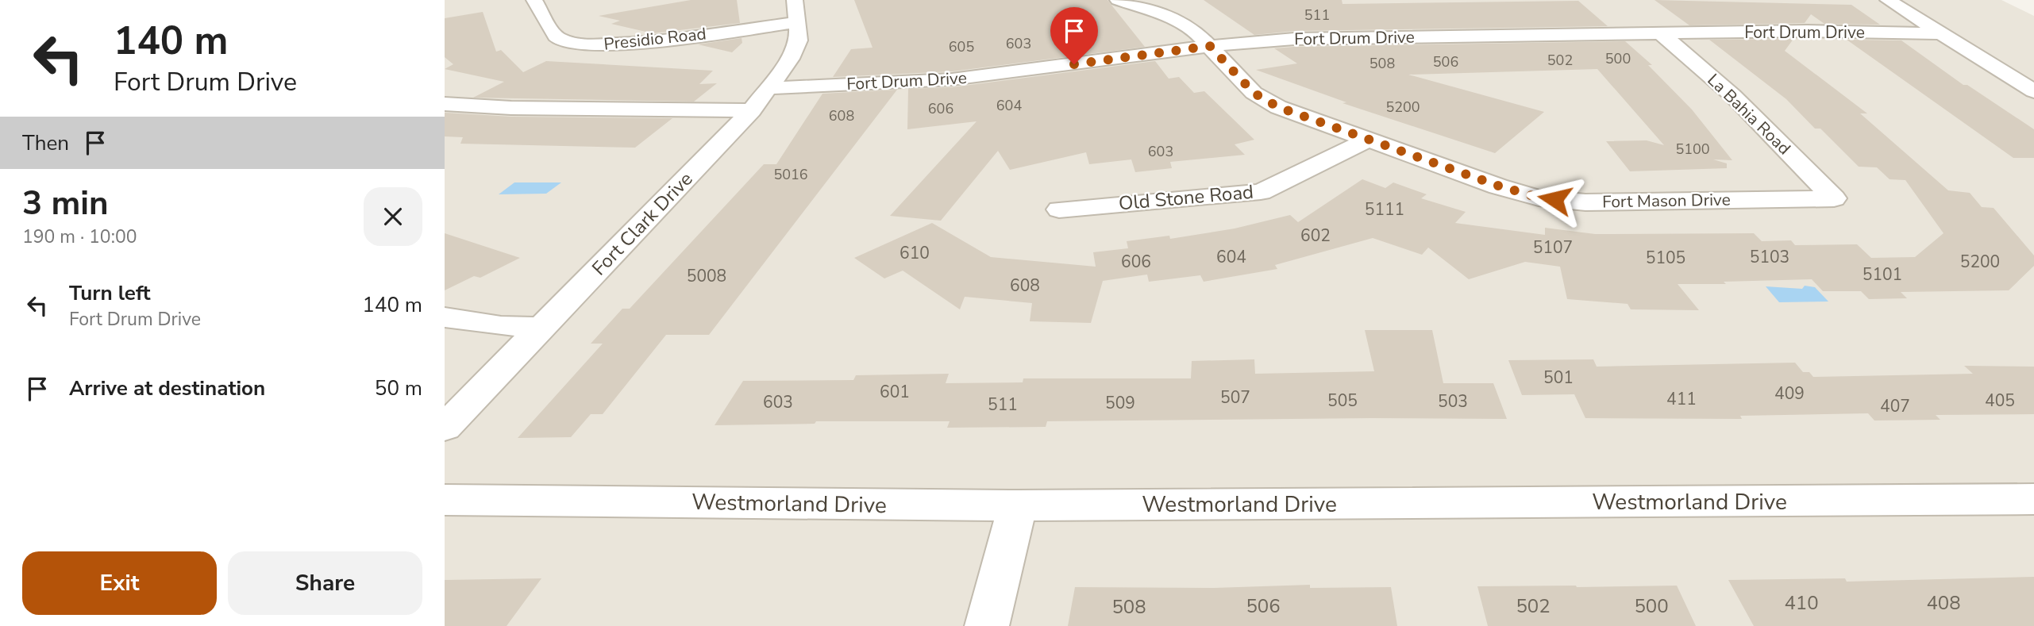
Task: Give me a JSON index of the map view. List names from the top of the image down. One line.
{"streets":{"street":["Fort Drum Drive","Presidio Road","La Bahia Road","Old Stone Road","Fort Mason Drive","Fort Clark Drive","Westmorland Drive"]},"crossings":[["Fort Drum Drive","La Bahia Road"],["Fort Drum Drive","Fort Mason Drive"],["Fort Drum Drive","Fort Clark Drive"],["Presidio Road","Fort Clark Drive"],["La Bahia Road","Fort Mason Drive"],["Old Stone Road","Fort Mason Drive"]],"house_numbers":["511","603","605","500","502","506","508","604","5200","606","608","5100","603","5016","5111","602","5107","610","604","5103","5105","606","5200","5101","5008","608","501","601","409","507","411","505","405","503","603","509","511","407","410","408","506","502","500","508"],"page":{"turn":["140 m","Fort Drum Drive"],"then":"Then","heading":["3 min","190 m · 10:00"],"list":[{"name":"Turn left","note":"Fort Drum Drive","value":"140 m"},{"name":"Arrive at destination","value":"50 m"}],"buttons":["Exit","Share"]}}
